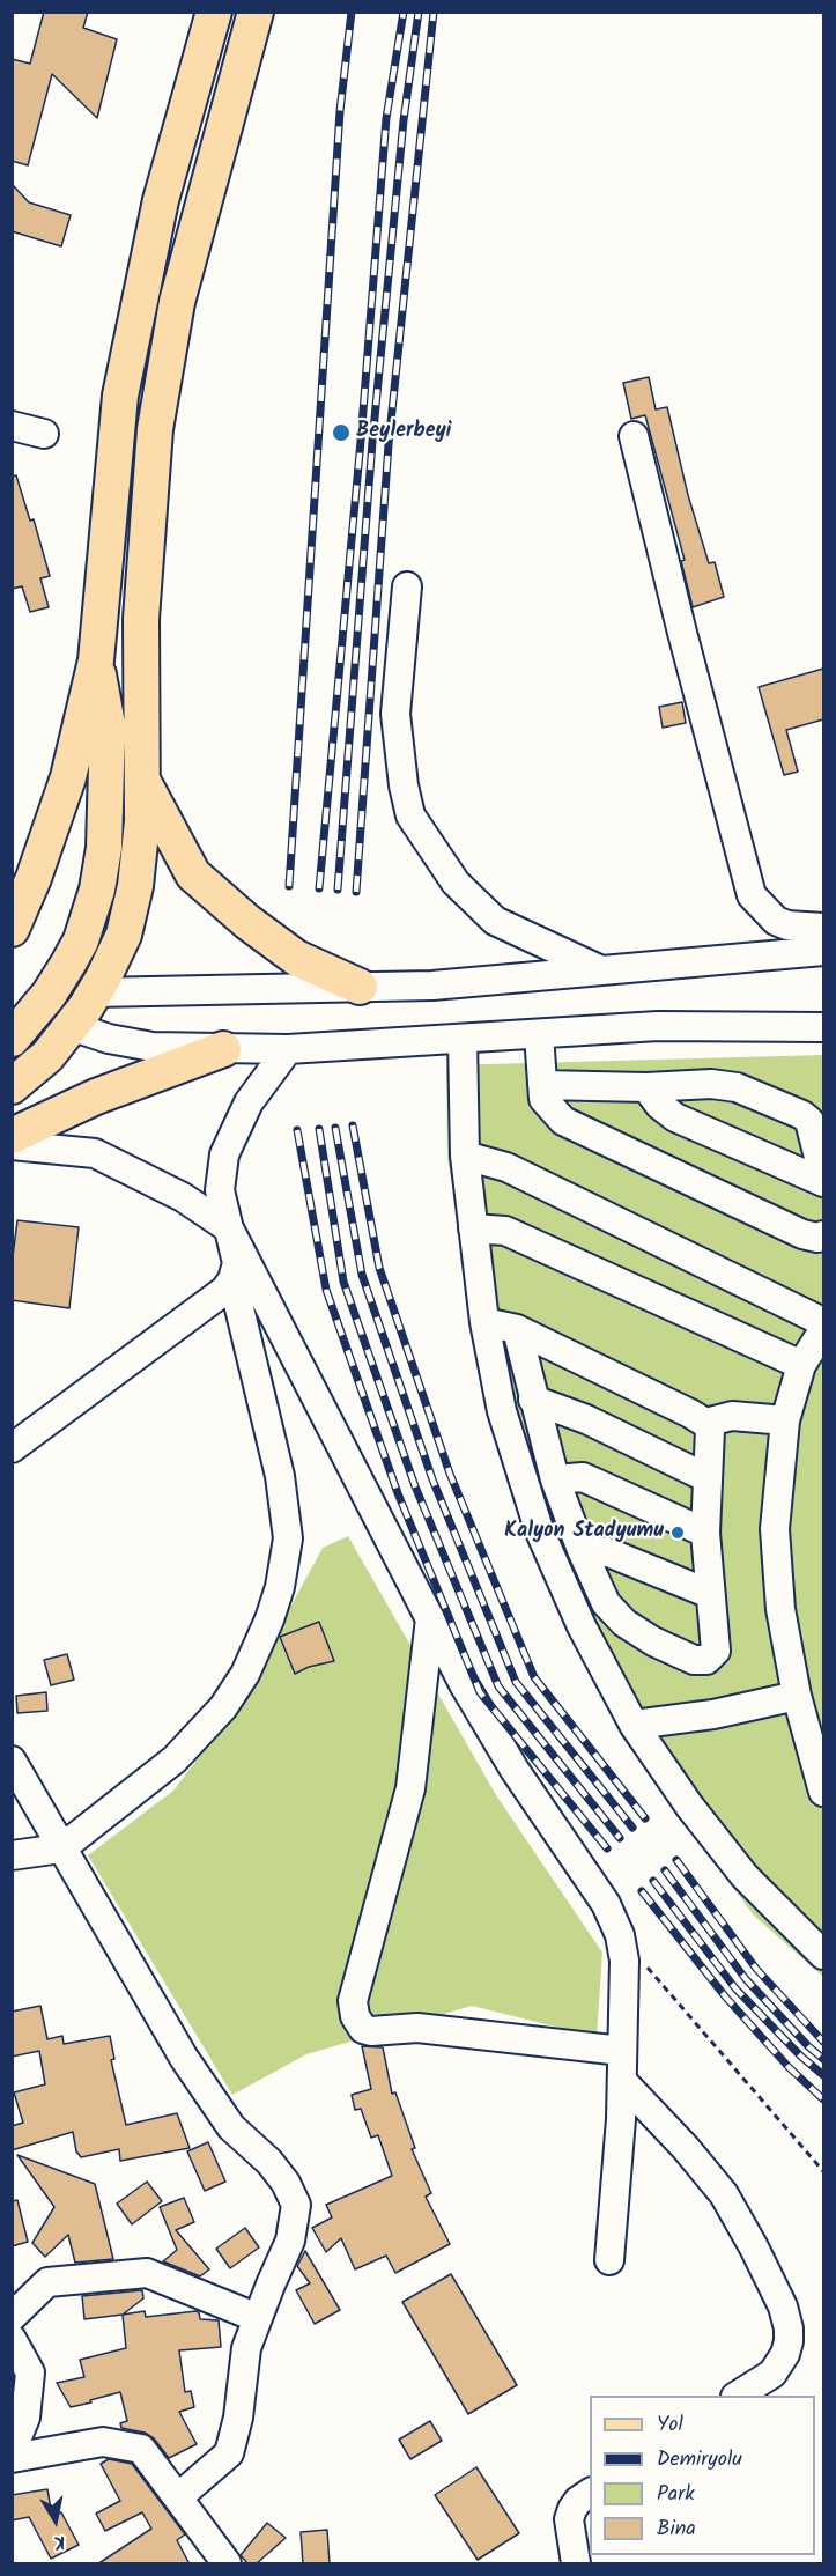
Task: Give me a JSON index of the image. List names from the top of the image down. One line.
{"places":["Beylerbeyi","Kalyon Stadyumu"],"legend":["Yol","Demiryolu","Park","Bina"],"north":"bottom"}
